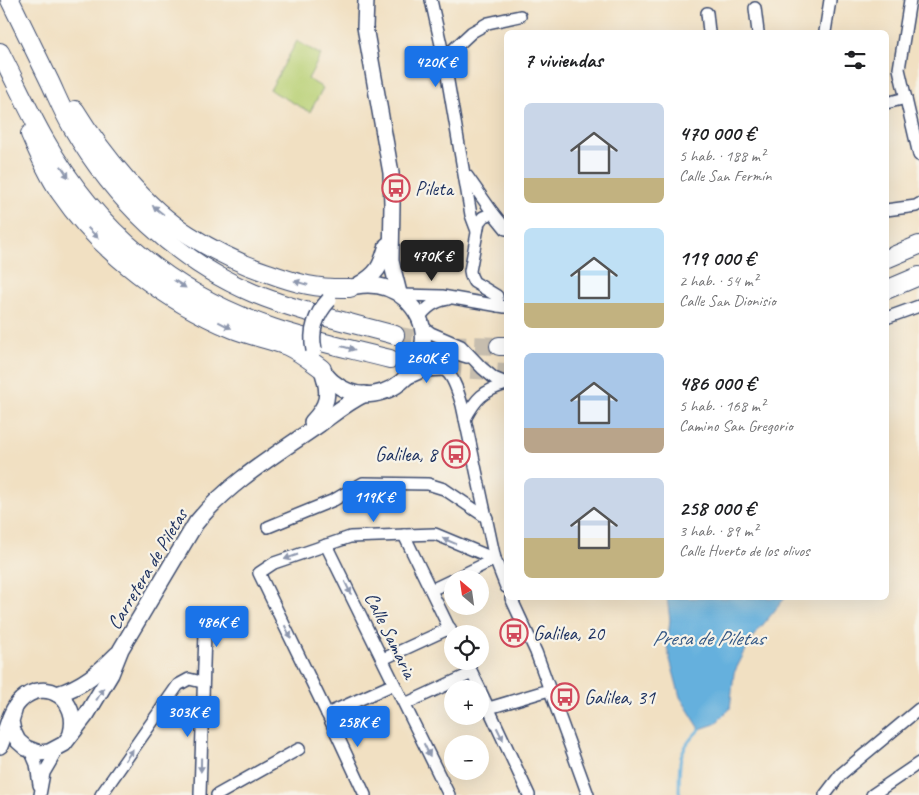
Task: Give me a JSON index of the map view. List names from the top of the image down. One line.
{"streets":{"main road":["Carretera de Piletas"],"street":["Calle Samaria"]},"water":["Presa de Piletas"],"places":{"bus stop":["Pileta","Galilea, 8","Galilea, 20","Galilea, 31"]},"north":"top left","page":{"heading":"7 viviendas","price":["420K €","470K €","260K €","119K €","486K €","303K €","258K €"],"list":[{"name":"470 000 €","note":"5 hab. · 188 m² · Calle San Fermín"},{"name":"119 000 €","note":"2 hab. · 54 m² · Calle San Dionisio"},{"name":"486 000 €","note":"5 hab. · 168 m² · Camino San Gregorio"},{"name":"258 000 €","note":"3 hab. · 89 m² · Calle Huerto de los olivos"}],"map_buttons":["+","−"]}}
